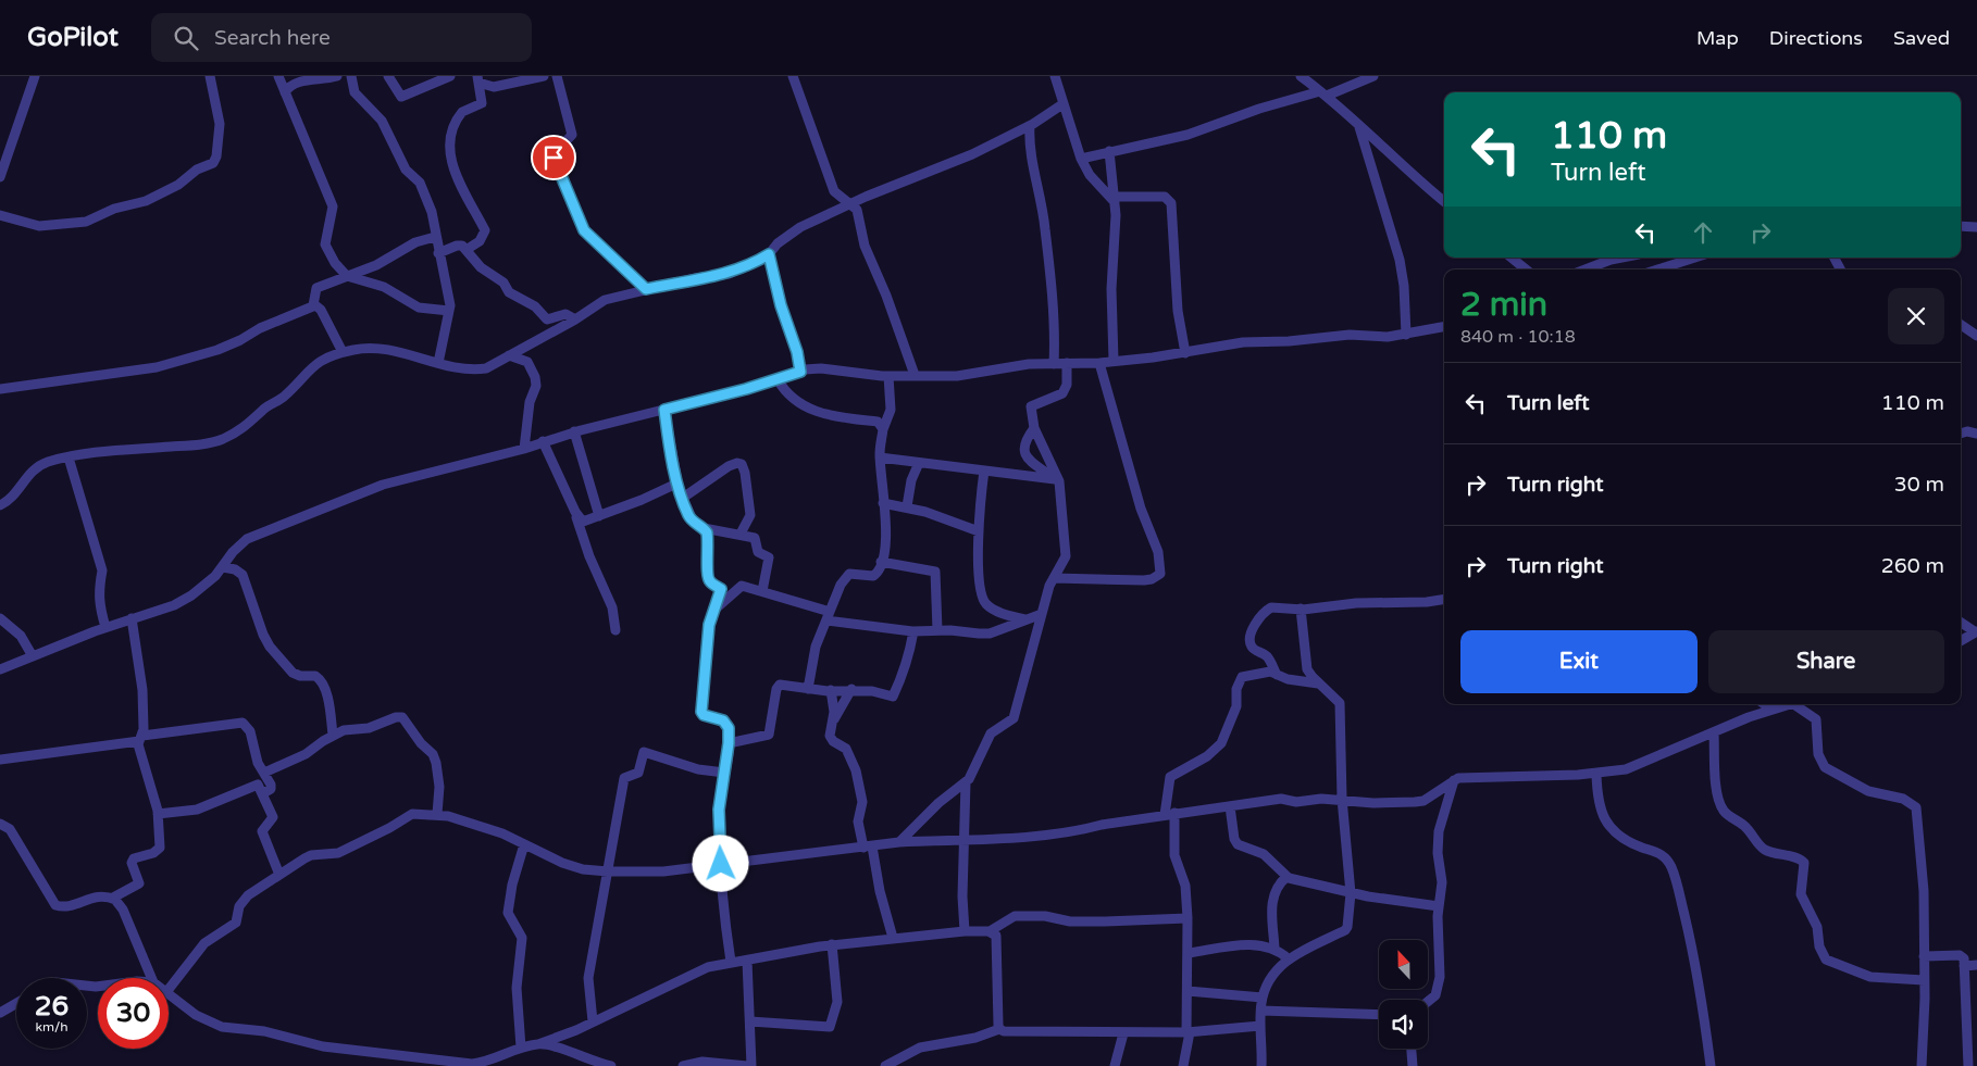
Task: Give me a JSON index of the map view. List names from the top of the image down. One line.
{"north":"top","page":{"header":"GoPilot","search":"Search here","nav":["Map","Directions","Saved"],"turn":["110 m","Turn left"],"heading":["2 min","840 m · 10:18"],"list":[{"name":"Turn left","value":"110 m"},{"name":"Turn right","value":"30 m"},{"name":"Turn right","value":"260 m"}],"buttons":["Exit","Share"],"speed":"26 km/h","limit":"30"}}
